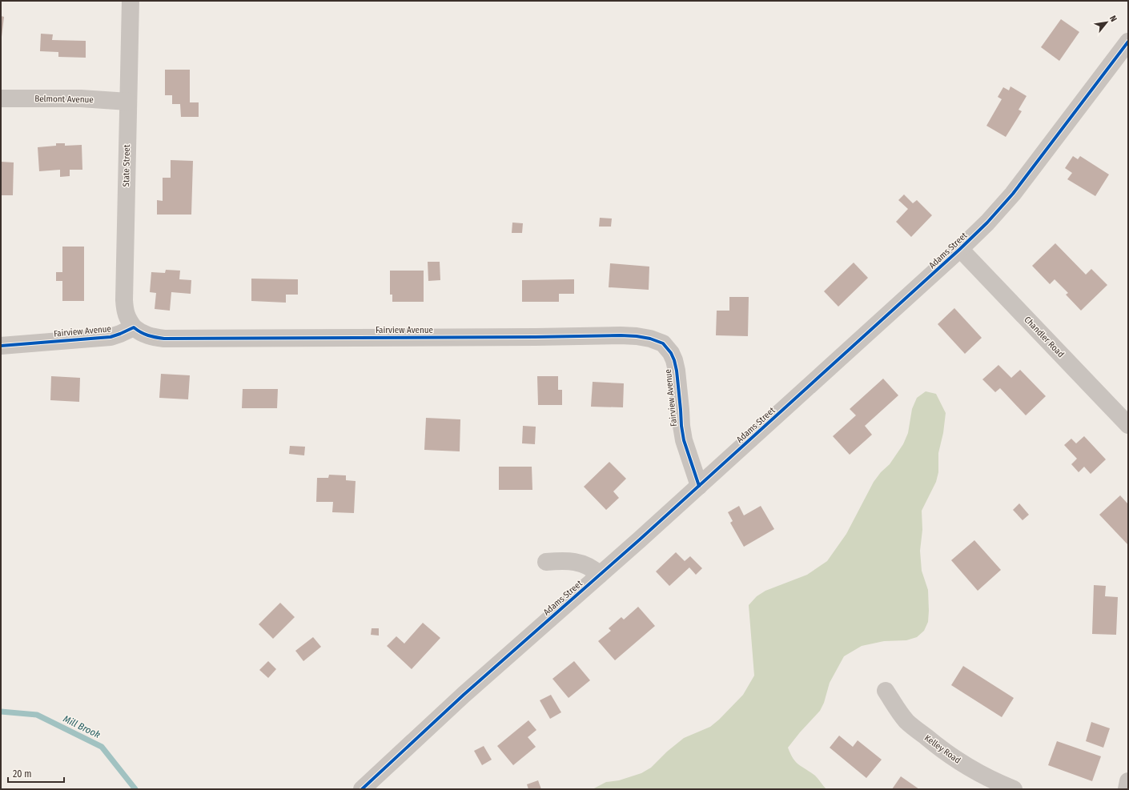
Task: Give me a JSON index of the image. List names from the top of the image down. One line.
{"streets":{"street":["Belmont Avenue","State Street","Adams Street","Fairview Avenue","Chandler Road","Kelley Road"]},"crossings":[["Belmont Avenue","State Street"],["State Street","Fairview Avenue"],["Adams Street","Fairview Avenue"],["Adams Street","Chandler Road"]],"water":["Mill Brook"],"scale_bar":"20 m","north":"top right"}
